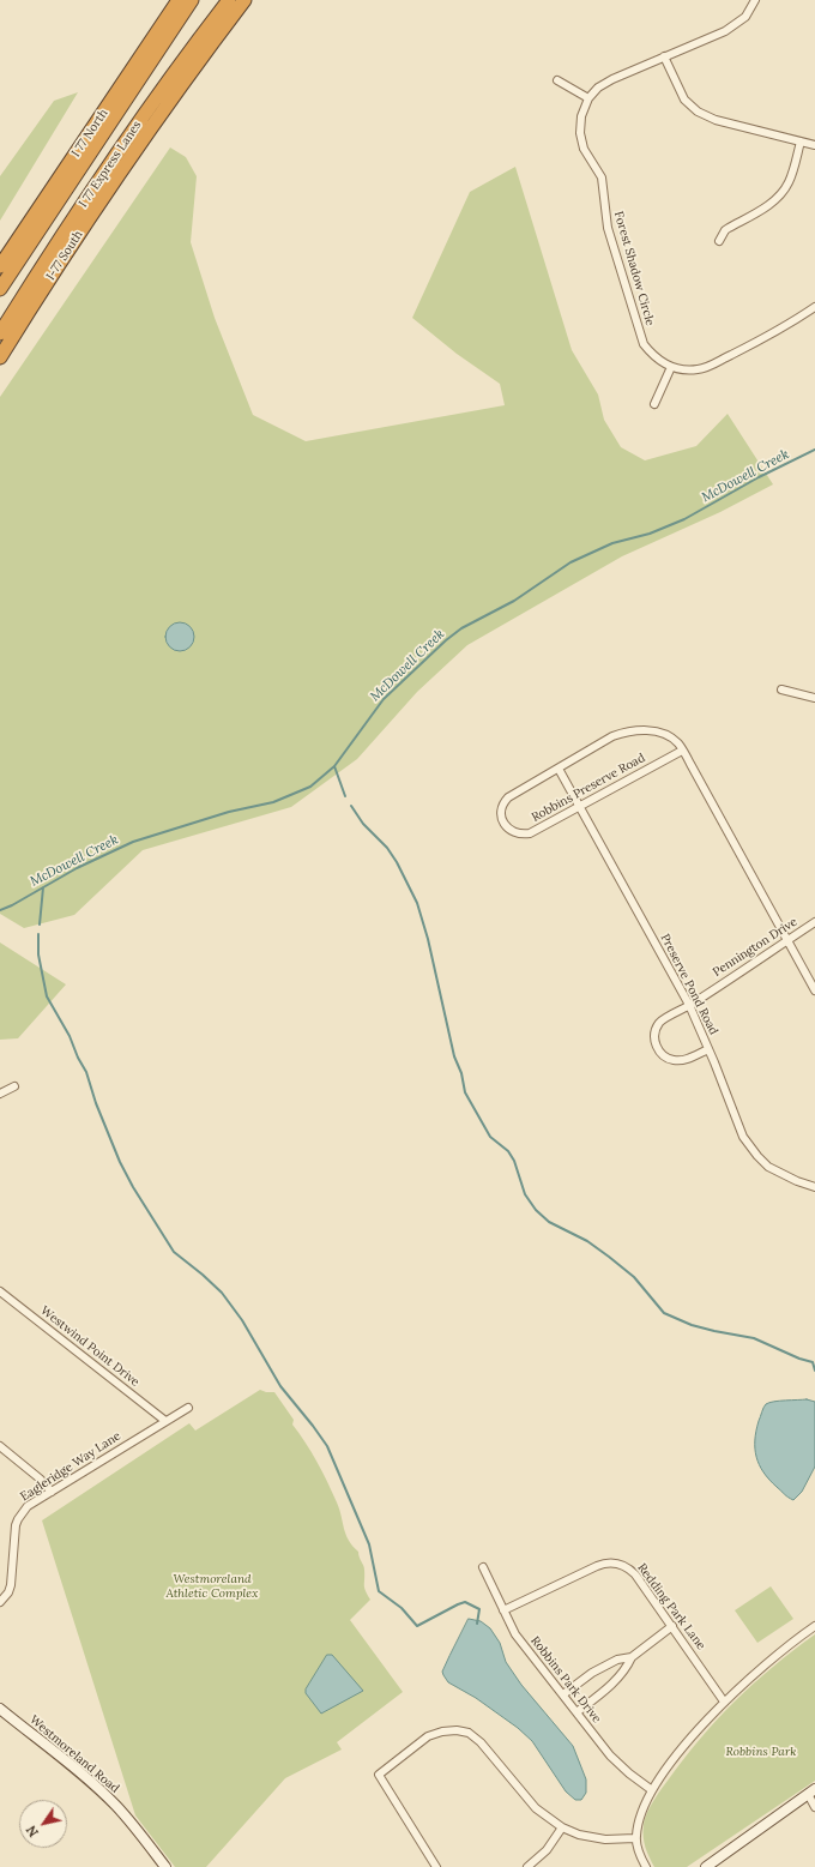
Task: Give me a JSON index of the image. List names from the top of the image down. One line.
{"streets":{"highway":["I 77 North","I 77 Express Lanes","I-77 South"],"street":["Forest Shadow Circle","Robbins Preserve Road","Pennington Drive","Preserve Pond Road","Westwind Point Drive","Eagleridge Way Lane","Redding Park Lane","Robbins Park Drive","Westmoreland Road"]},"crossings":[["Robbins Preserve Road","Pennington Drive"],["Robbins Preserve Road","Preserve Pond Road"],["Pennington Drive","Preserve Pond Road"],["Westwind Point Drive","Eagleridge Way Lane"],["Redding Park Lane","Robbins Park Drive"]],"water":["McDowell Creek"],"parks":["Westmoreland Athletic Complex","Robbins Park"],"north":"bottom left"}
